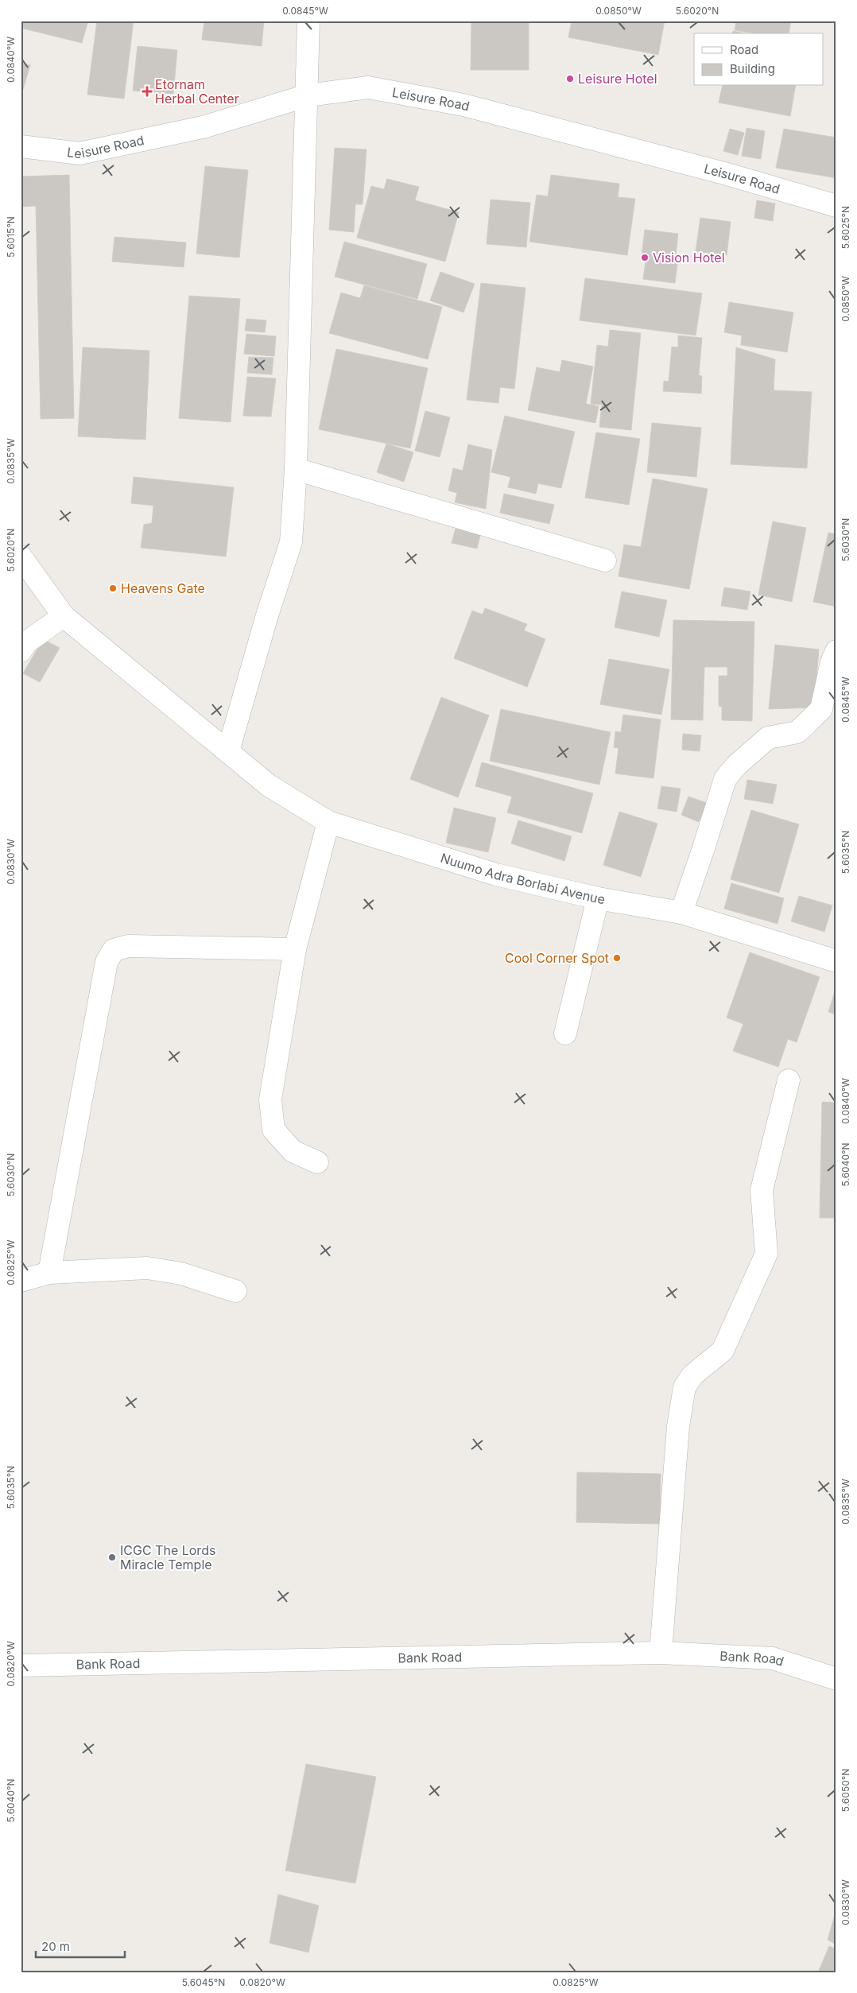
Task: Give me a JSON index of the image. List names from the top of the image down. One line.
{"streets":{"street":["Leisure Road","Nuumo Adra Borlabi Avenue","Bank Road"]},"places":{"other":["Leisure Hotel","Vision Hotel","Heavens Gate","Cool Corner Spot","ICGC The Lords Miracle Temple"],"health":["Etornam Herbal Center"]},"legend":["Road","Building"],"scale_bar":"20 m","coordinates":["0.0845°W","0.0850°W","5.6020°N","0.0840°W","5.6025°N","5.6015°N","0.0835°W","5.6030°N","5.6035°N","0.0830°W","5.6040°N","0.0825°W","0.0820°W","5.6050°N","5.6045°N"]}
